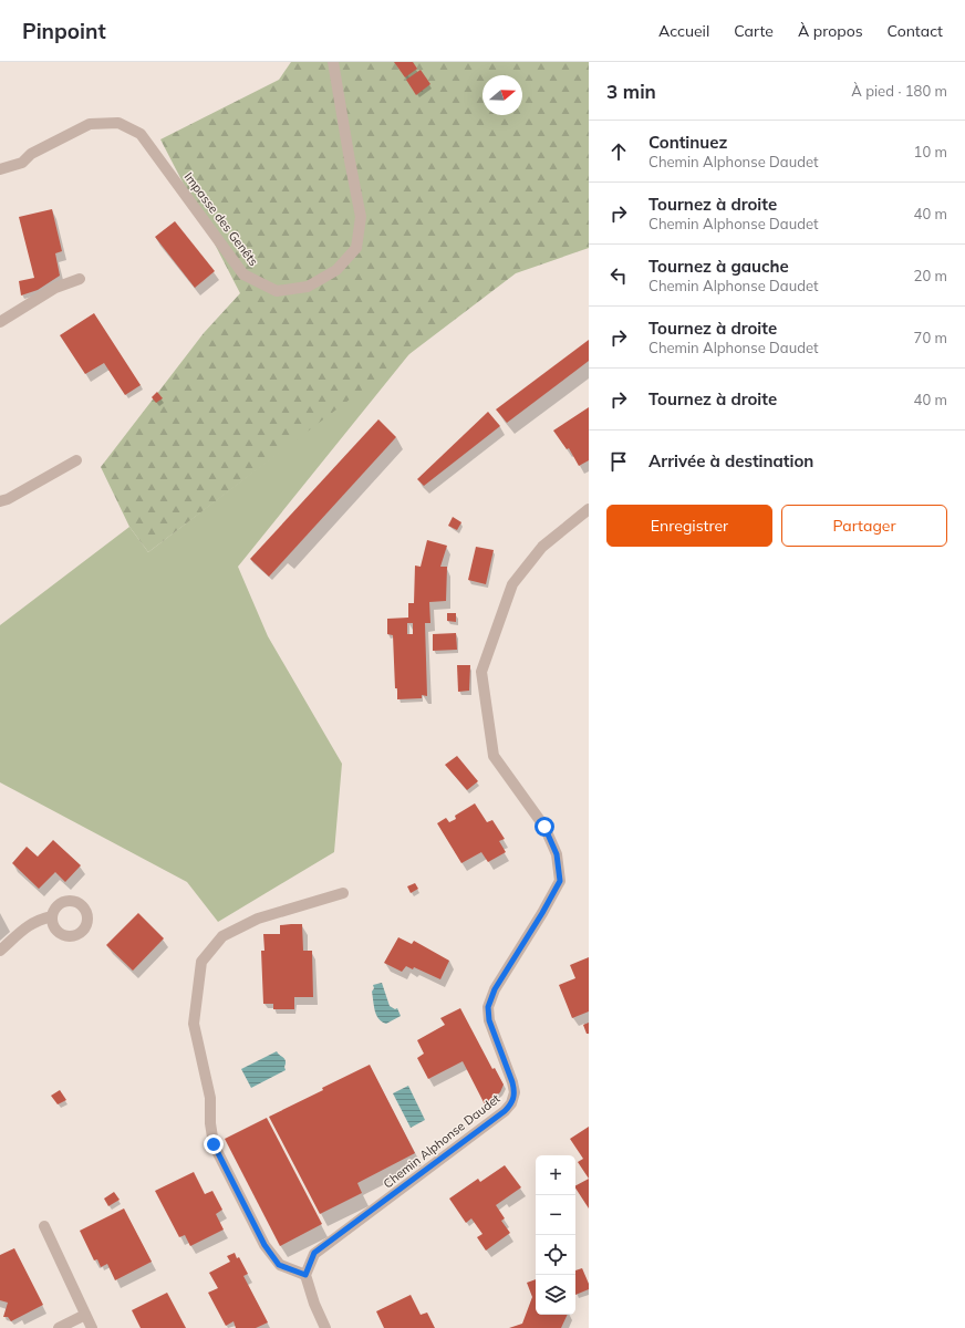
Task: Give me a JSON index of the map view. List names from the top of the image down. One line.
{"streets":{"street":["Impasse des Genêts","Chemin Alphonse Daudet"]},"north":"right","page":{"header":"Pinpoint","nav":["Accueil","Carte","À propos","Contact"],"heading":["3 min","À pied · 180 m"],"list":[["Continuez","Chemin Alphonse Daudet","10 m"],["Tournez à droite","Chemin Alphonse Daudet","40 m"],["Tournez à gauche","Chemin Alphonse Daudet","20 m"],["Tournez à droite","Chemin Alphonse Daudet","70 m"],["Tournez à droite","40 m"],"Arrivée à destination"],"buttons":["Enregistrer","Partager"],"map_buttons":["+","−"]}}
